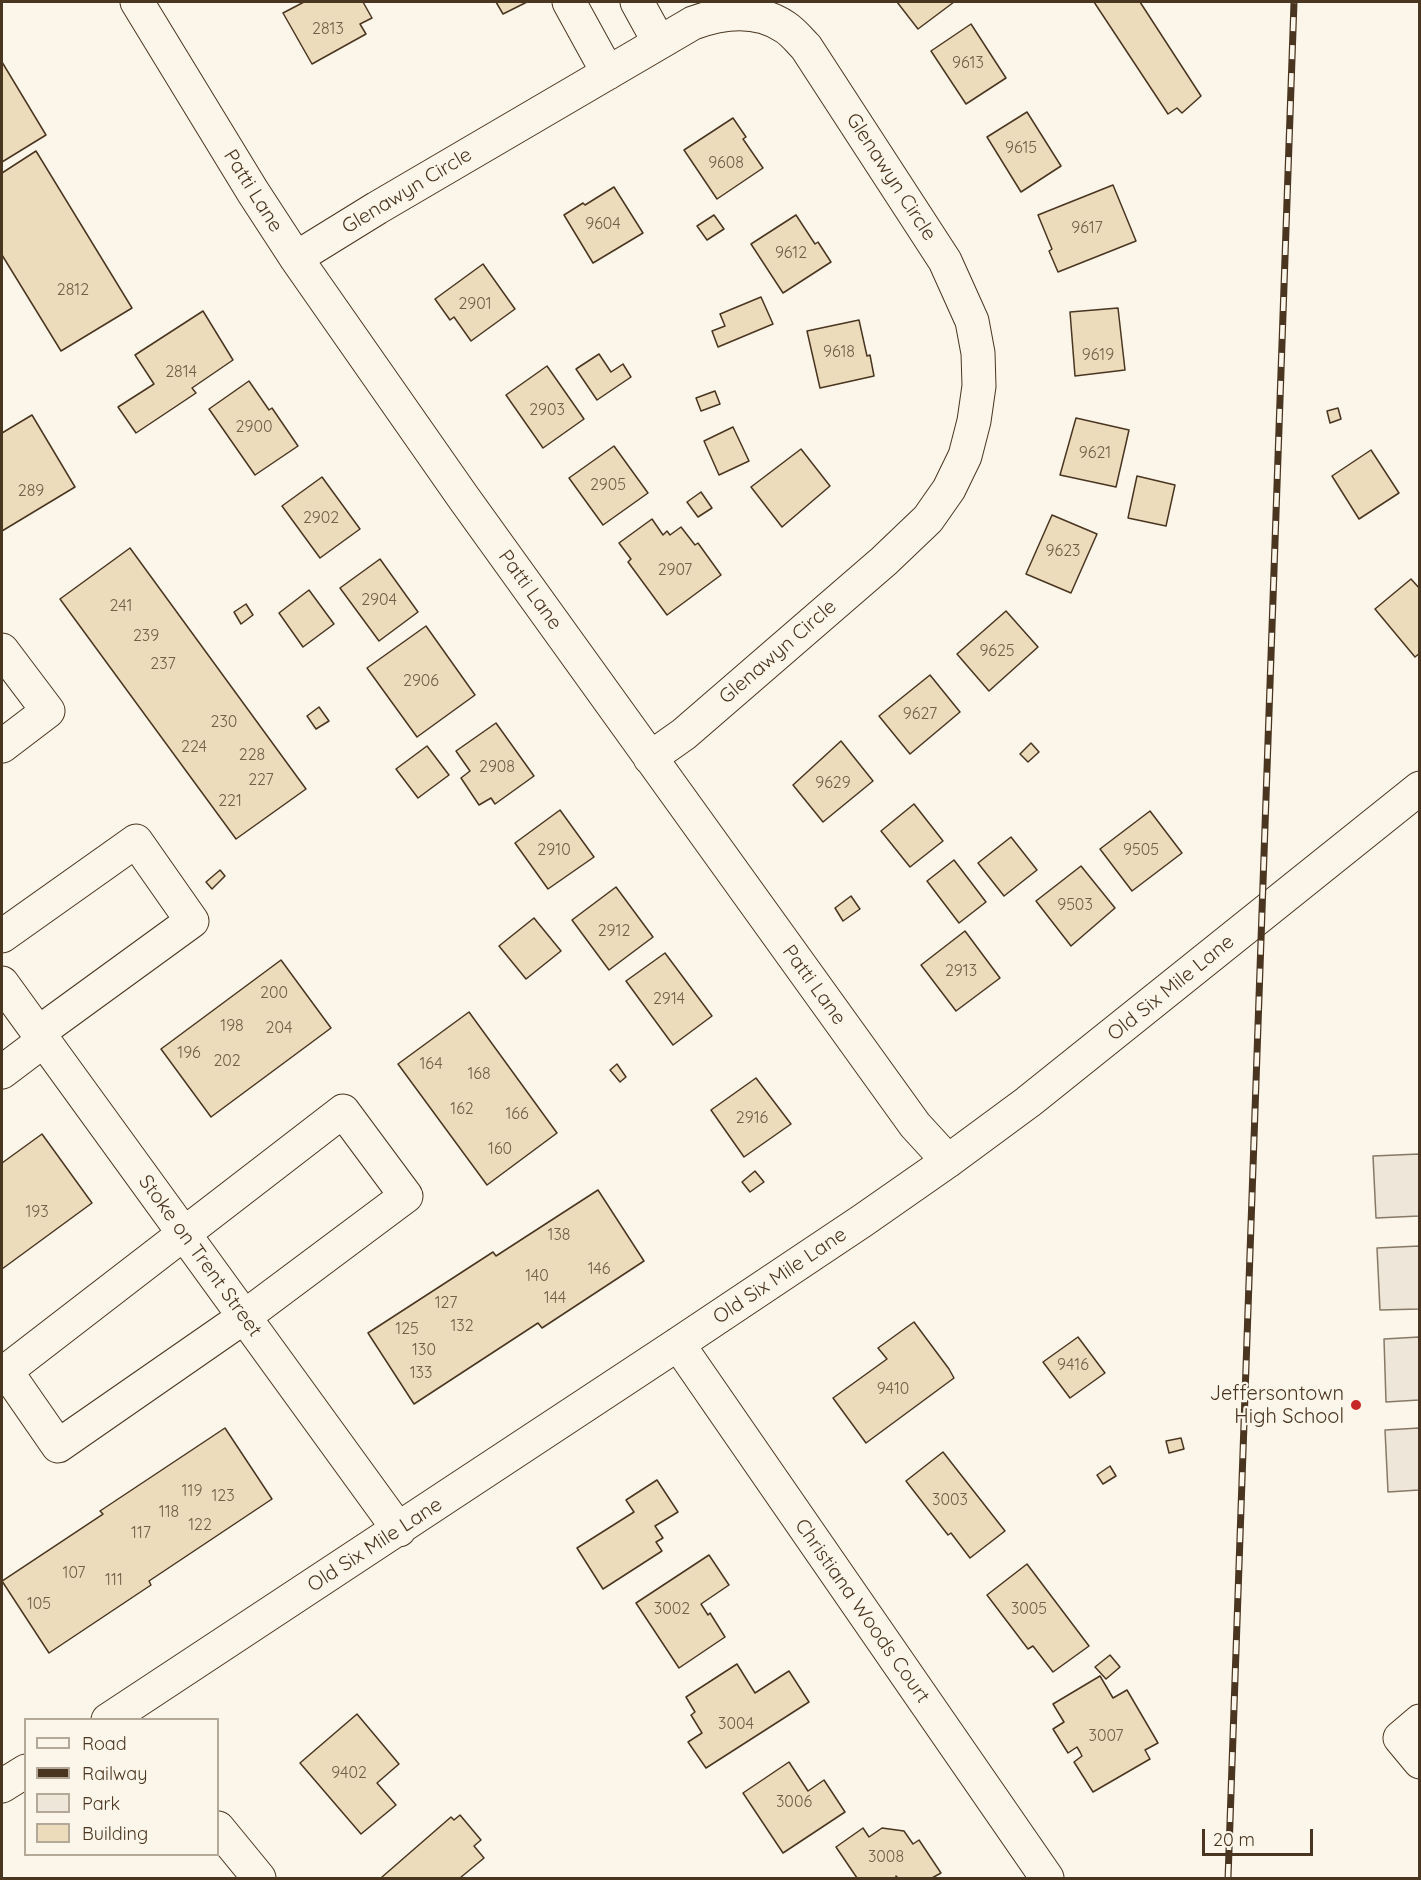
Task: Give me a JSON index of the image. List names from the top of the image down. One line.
{"streets":{"street":["Glenawyn Circle","Patti Lane","Old Six Mile Lane","Stoke on Trent Street","Christiana Woods Court"]},"crossings":[["Glenawyn Circle","Patti Lane"],["Patti Lane","Old Six Mile Lane"],["Old Six Mile Lane","Stoke on Trent Street"],["Old Six Mile Lane","Christiana Woods Court"]],"places":["Jeffersontown High School"],"house_numbers":["2813","9613","9615","9608","9604","9617","9612","2812","2901","9618","9619","2814","2903","2900","9621","2905","289","2902","9623","2907","2904","241","239","9625","237","2906","9627","230","224","228","2908","227","9629","221","2910","9505","9503","2912","2913","200","2914","198","204","196","202","164","168","162","166","2916","160","193","138","146","140","144","127","132","125","130","9416","133","9410","119","123","3003","118","122","117","107","111","105","3002","3005","3004","3007","9402","3006","3008"],"legend":["Road","Railway","Park","Building"],"scale_bar":"20 m"}
